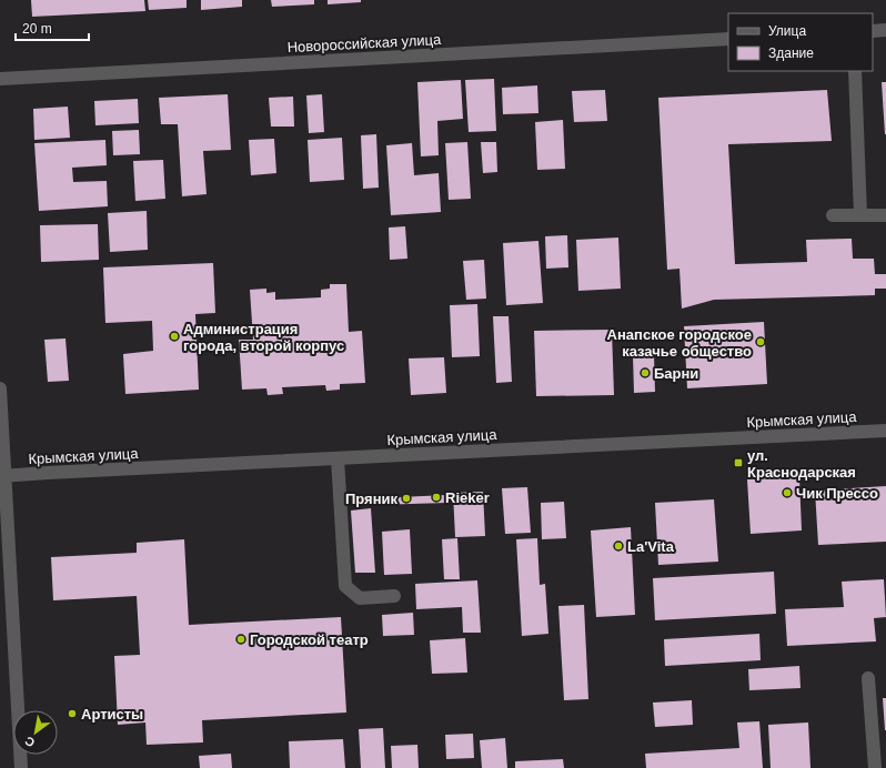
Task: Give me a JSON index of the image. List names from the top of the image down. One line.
{"streets":{"street":["Новороссийская улица","Крымская улица"]},"places":{"other":["Администрация города, второй корпус","Анапское городское казачье общество","Барни","Чик Прессо","Rieker","Пряник","La'Vita","Городской театр","Артисты"],"transit":["ул. Краснодарская"]},"legend":["Улица","Здание"],"scale_bar":"20 m","north":"bottom left"}
